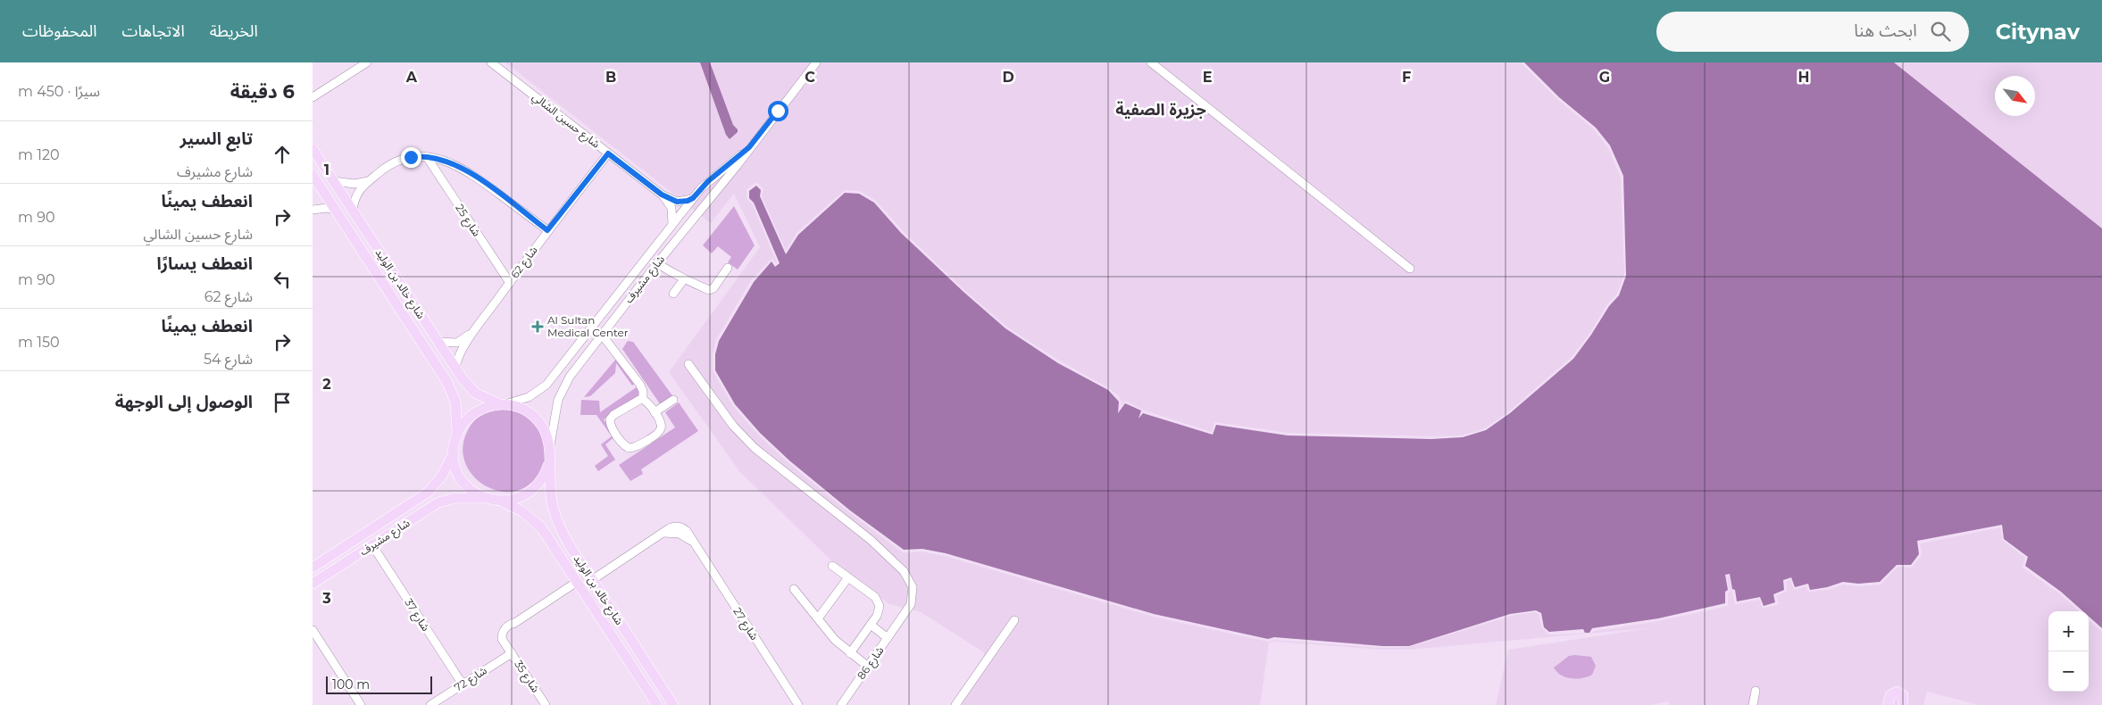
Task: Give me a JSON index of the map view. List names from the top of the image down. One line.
{"streets":{"main road":["شارع مشيرف","شارع خالد بن الوليد"],"street":["شارع حسين الشالي","شارع 25","شارع 62","شارع 37","شارع 27","شارع 86","شارع 35","شارع 72"]},"crossings":[["شارع حسين الشالي","شارع 62"],["شارع حسين الشالي","شارع مشيرف"],["شارع 25","شارع 62"],["شارع 62","شارع خالد بن الوليد"],["شارع مشيرف","شارع خالد بن الوليد"],["شارع مشيرف","شارع 37"],["شارع خالد بن الوليد","شارع 27"],["شارع 37","شارع 72"],["شارع 35","شارع 72"]],"districts":["جزيرة الصفية"],"places":{"health":["Al Sultan Medical Center"]},"scale_bar":"100 m","north":"bottom right","page":{"header":"Citynav","search":"ابحث هنا","nav":["الخريطة","الاتجاهات","المحفوظات"],"heading":["6 دقيقة","سيرًا · 450 m"],"list":[["تابع السير","شارع مشيرف","120 m"],["انعطف يمينًا","شارع حسين الشالي","90 m"],["انعطف يسارًا","شارع 62","90 m"],["انعطف يمينًا","شارع 54","150 m"],"الوصول إلى الوجهة"],"map_buttons":["+","−"],"scale":"100 m"},"grid":{"columns":["A","B","C","D","E","F","G","H"],"rows":["1","2","3"]}}
